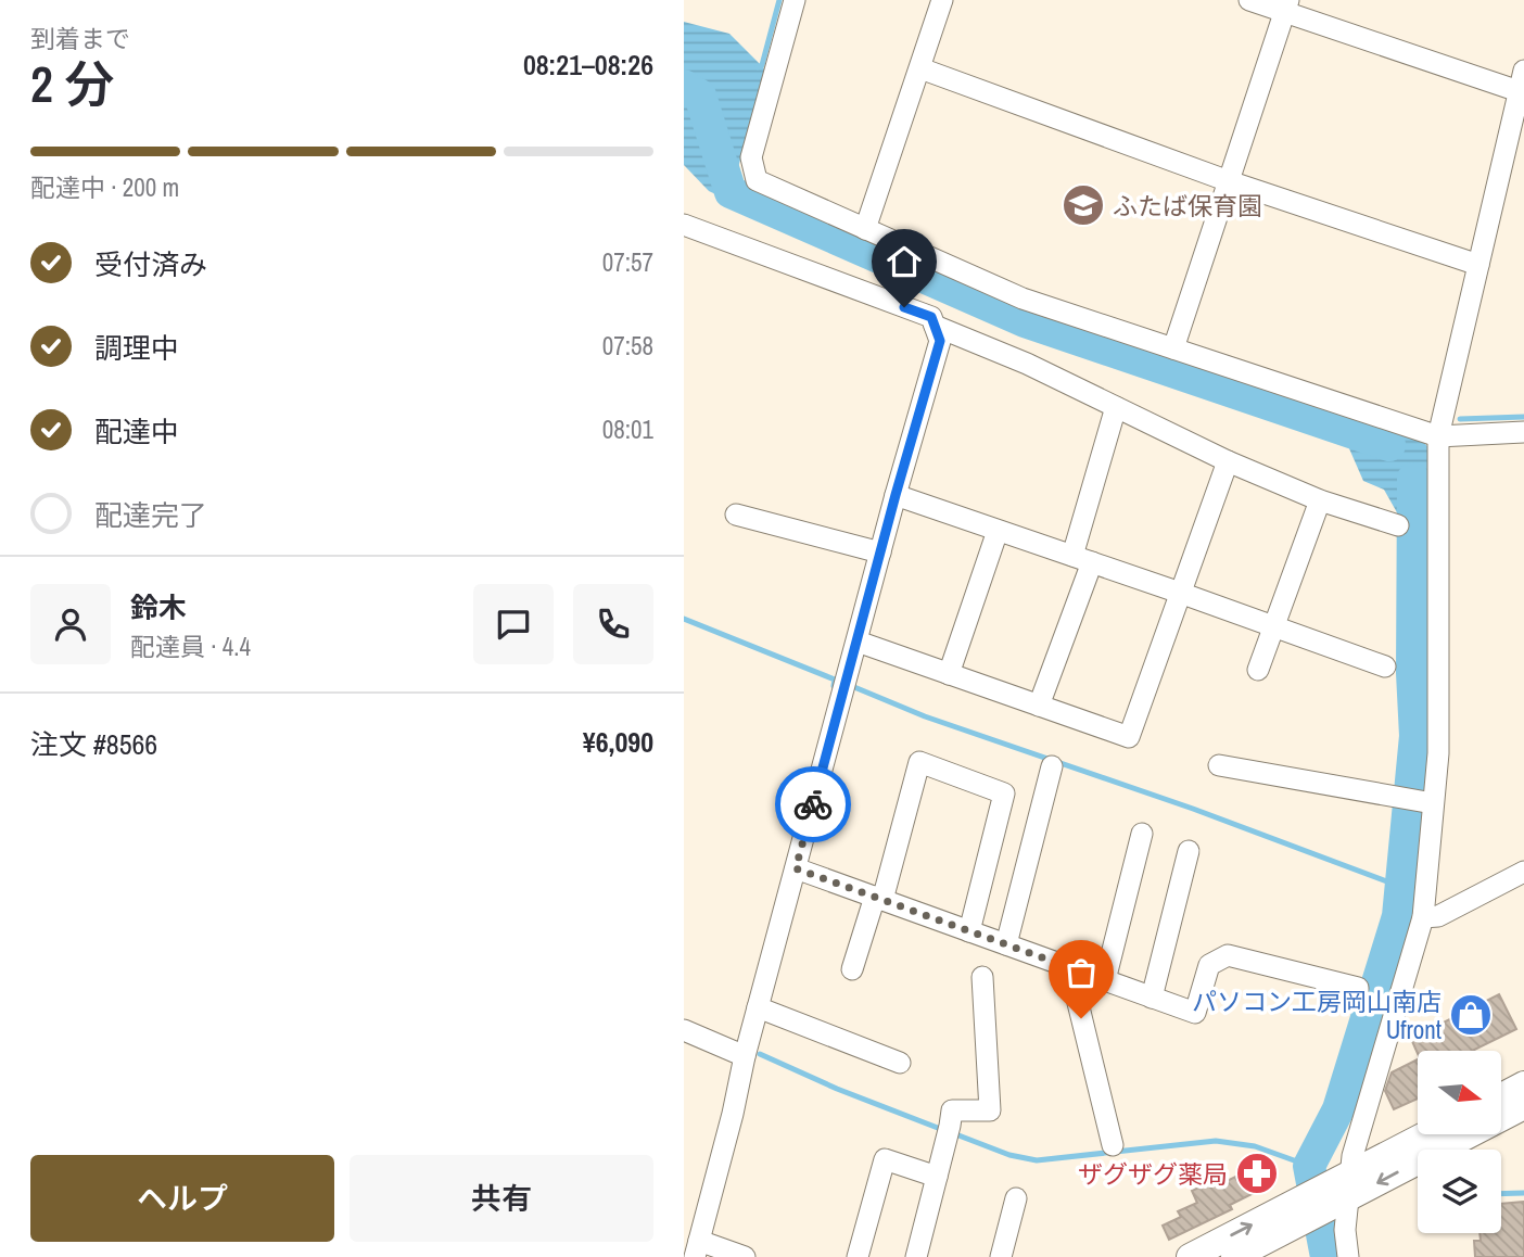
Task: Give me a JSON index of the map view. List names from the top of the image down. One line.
{"places":{"school or university":["ふたば保育園"],"shop":["パソコン工房岡山南店 Ufront"],"pharmacy":["ザグザグ薬局"]},"north":"right","page":{"heading":["2 分","到着まで","08:21–08:26"],"panel":["鈴木","配達員 · 4.4","注文 #8566","¥6,090"],"bar":"配達中 · 200 m","list":[["受付済み","07:57"],["調理中","07:58"],["配達中","08:01"],"配達完了"],"buttons":["ヘルプ","共有"]}}
